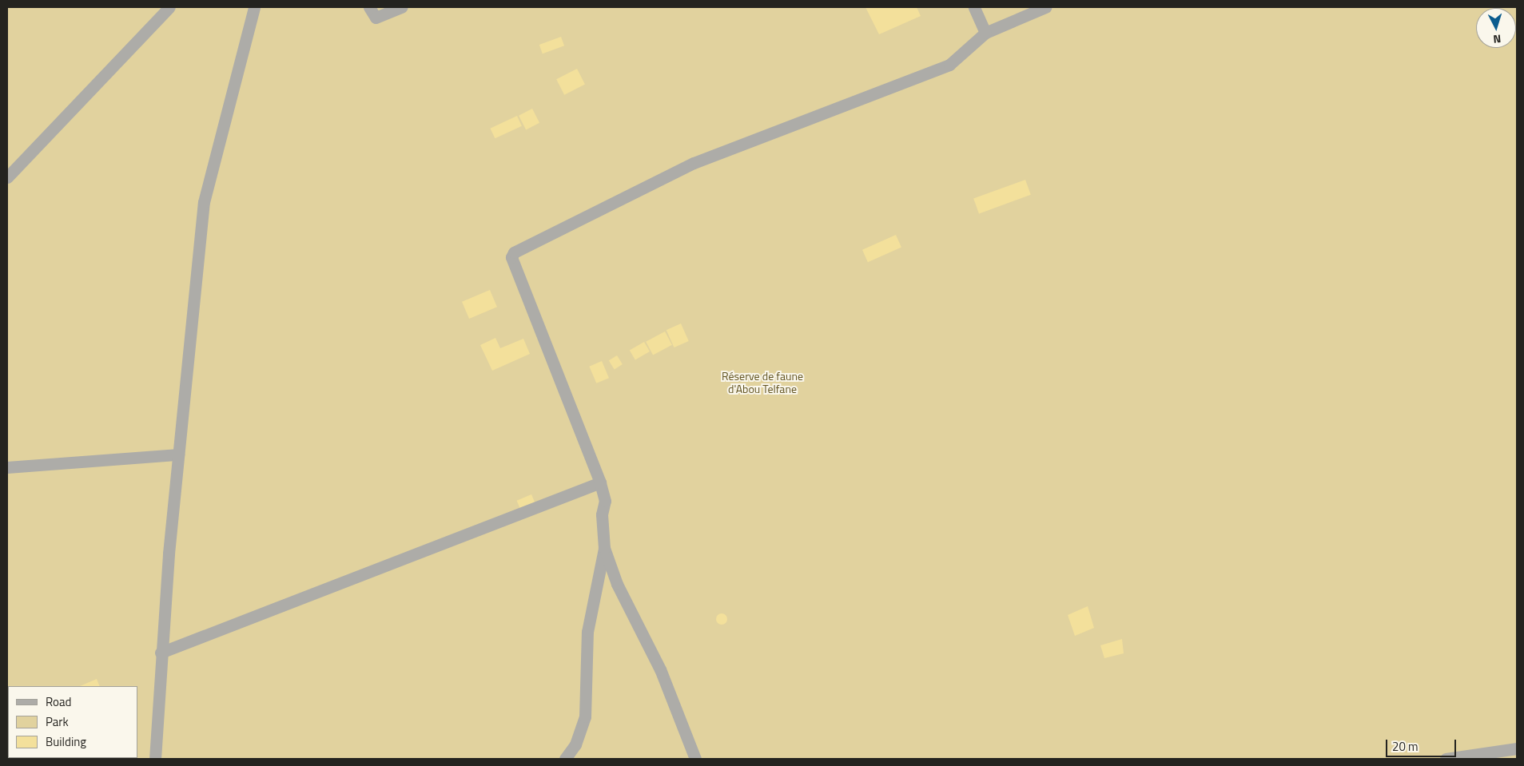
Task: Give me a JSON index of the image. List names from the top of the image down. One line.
{"parks":["Réserve de faune d'Abou Telfane"],"legend":["Road","Park","Building"],"scale_bar":"20 m","north":"bottom"}
